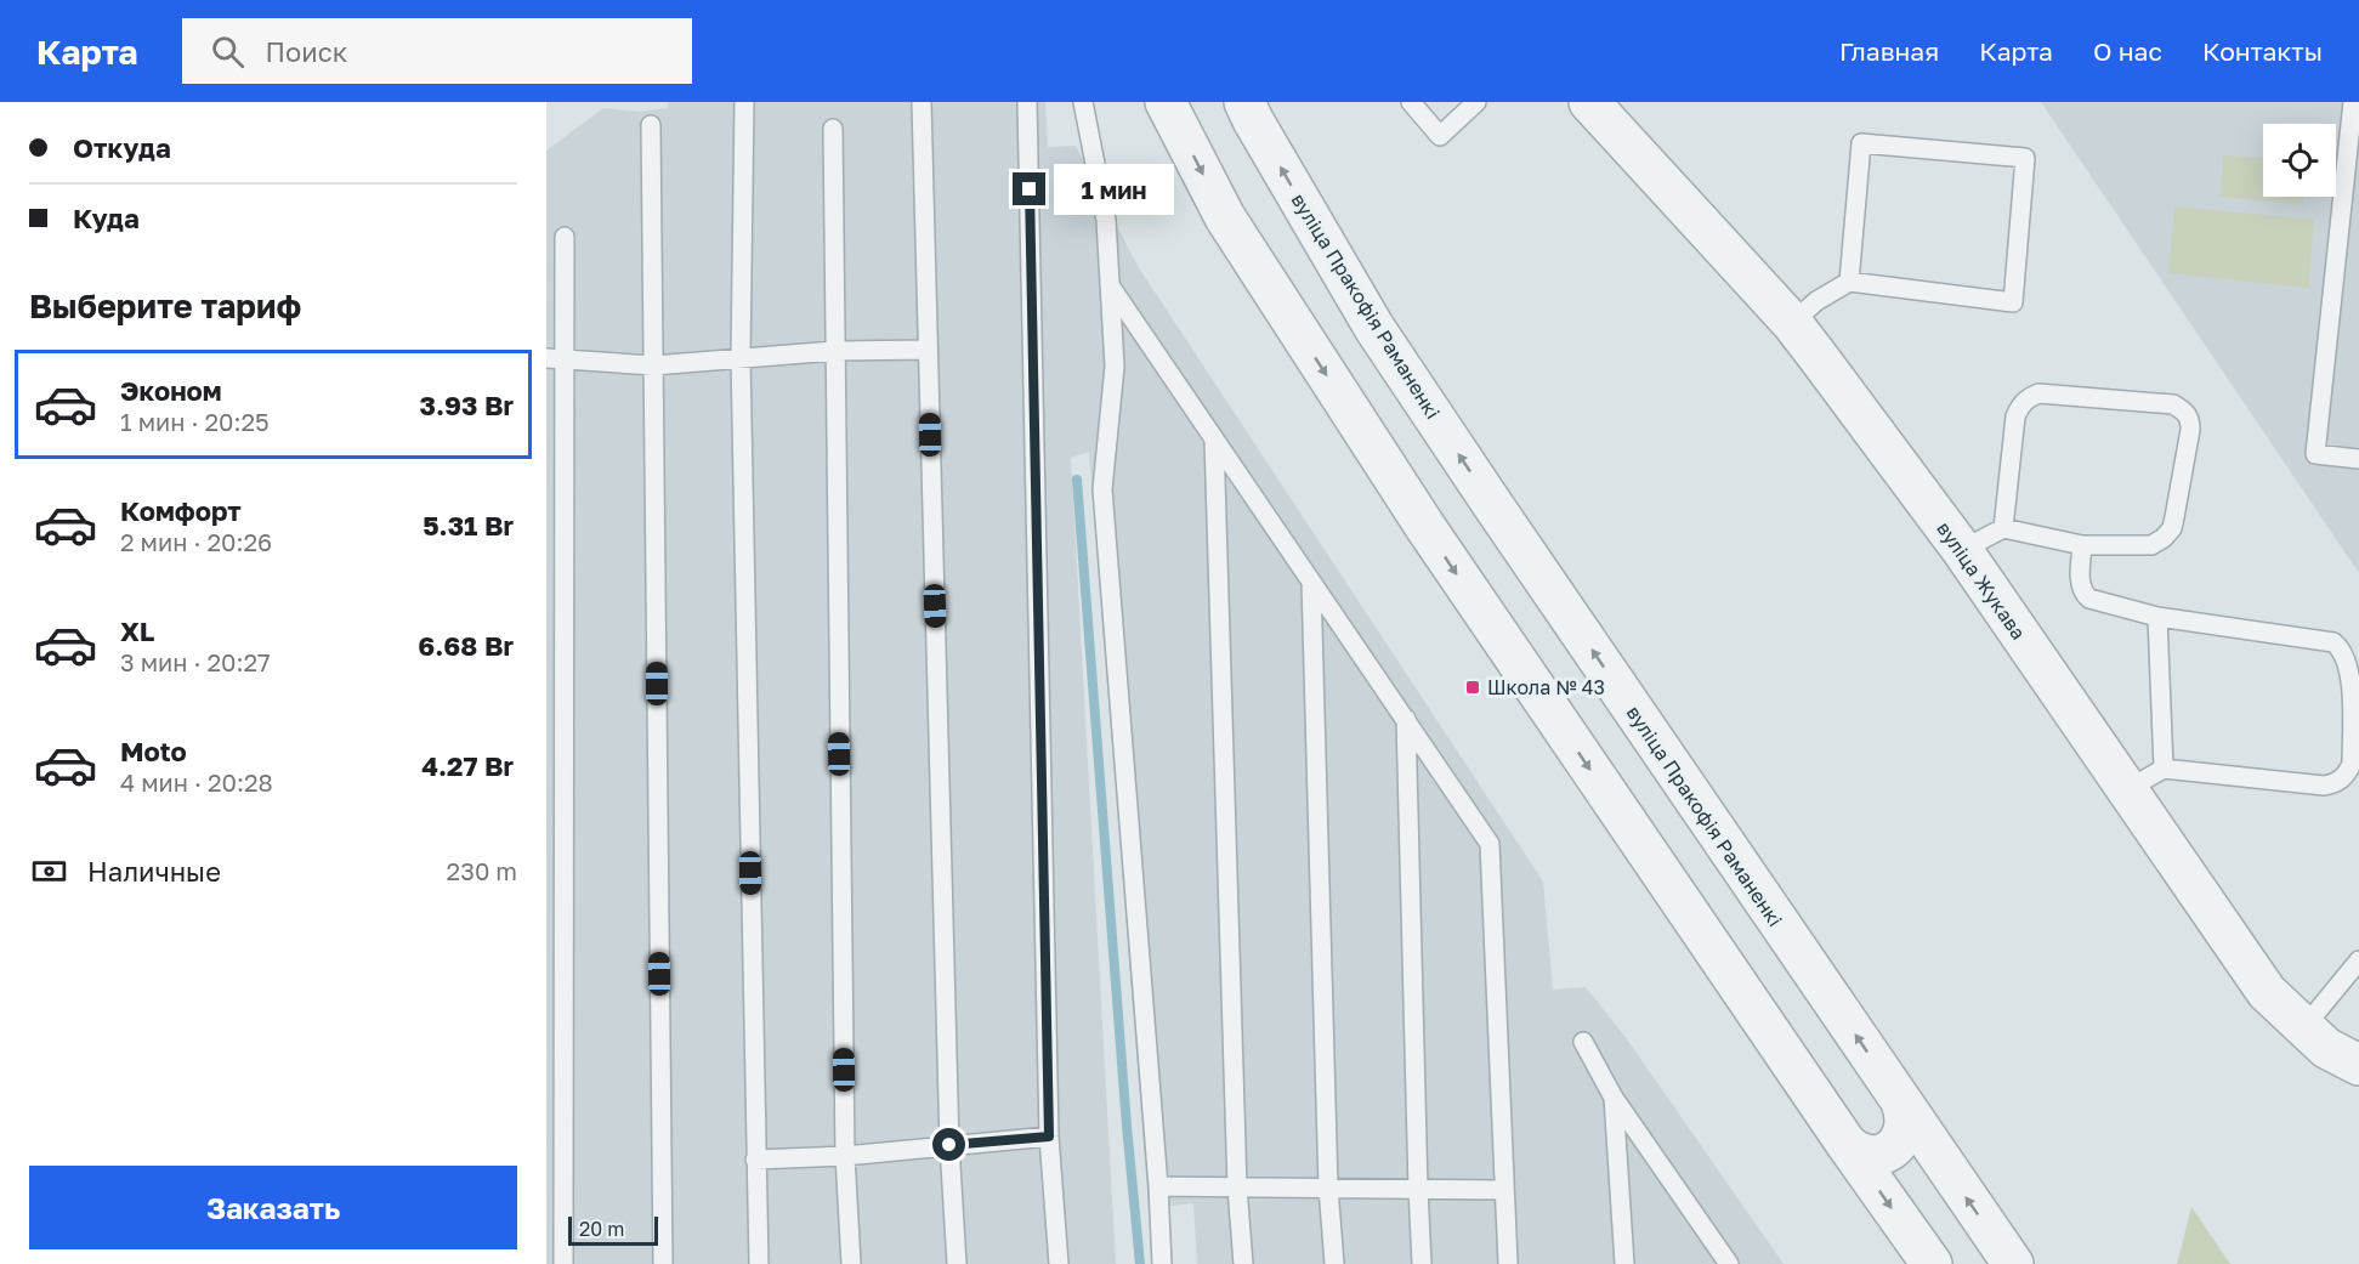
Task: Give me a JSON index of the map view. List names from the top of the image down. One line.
{"streets":{"street":["вуліца Пракофія Раманенкі","вуліца Жукава"]},"places":{"transit":["Школа № 43"]},"scale_bar":"20 m","page":{"header":"Карта","search":"Поиск","nav":["Главная","Карта","О нас","Контакты"],"banner":["Откуда","Куда"],"bubble":"1 мин","heading":"Выберите тариф","list":[{"name":"Эконом","note":"1 мин · 20:25","value":"3.93 Br"},{"name":"Комфорт","note":"2 мин · 20:26","value":"5.31 Br"},{"name":"XL","note":"3 мин · 20:27","value":"6.68 Br"},{"name":"Moto","note":"4 мин · 20:28","value":"4.27 Br"}],"pay":["Наличные","230 m"],"buttons":"Заказать","scale":"20 m"}}
